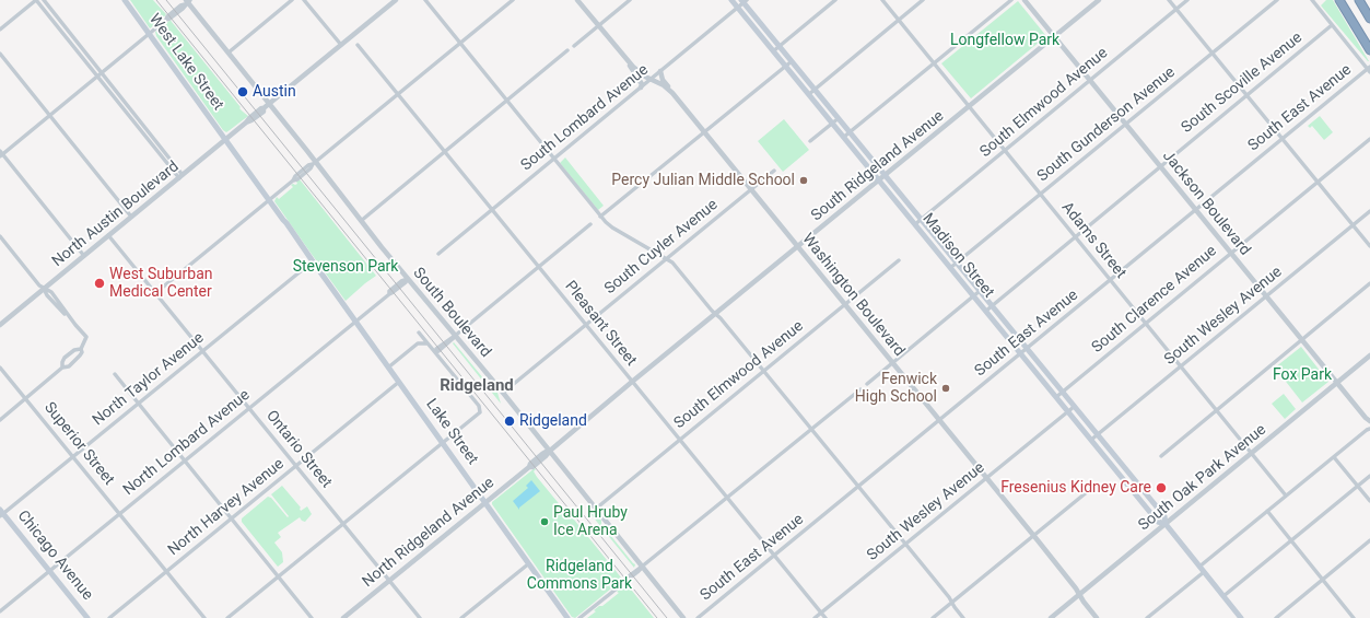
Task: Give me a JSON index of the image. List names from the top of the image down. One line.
{"streets":{"main road":["West Lake Street","Madison Street","Lake Street","Chicago Avenue"],"street":["South Scoville Avenue","South Elmwood Avenue","South East Avenue","South Lombard Avenue","South Gunderson Avenue","South Ridgeland Avenue","Jackson Boulevard","North Austin Boulevard","Adams Street","South Cuyler Avenue","Washington Boulevard","South Clarence Avenue","South Boulevard","South Wesley Avenue","Pleasant Street","North Taylor Avenue","North Lombard Avenue","Superior Street","Ontario Street","South Oak Park Avenue","North Harvey Avenue","North Ridgeland Avenue"]},"crossings":[["West Lake Street","North Austin Boulevard"],["West Lake Street","Lake Street"],["South Scoville Avenue","Jackson Boulevard"],["South Scoville Avenue","Adams Street"],["South Scoville Avenue","Madison Street"],["South Elmwood Avenue","Jackson Boulevard"],["South Elmwood Avenue","Adams Street"],["South Elmwood Avenue","Madison Street"],["South Elmwood Avenue","Washington Boulevard"],["South Elmwood Avenue","South Boulevard"],["South Elmwood Avenue","Pleasant Street"],["South East Avenue","Jackson Boulevard"],["South East Avenue","Adams Street"],["South East Avenue","Madison Street"],["South East Avenue","Washington Boulevard"],["South East Avenue","Pleasant Street"],["South Lombard Avenue","Madison Street"],["South Lombard Avenue","Washington Boulevard"],["South Lombard Avenue","Pleasant Street"],["South Gunderson Avenue","Jackson Boulevard"],["South Gunderson Avenue","Adams Street"],["South Gunderson Avenue","Madison Street"],["South Ridgeland Avenue","Jackson Boulevard"],["South Ridgeland Avenue","Adams Street"],["South Ridgeland Avenue","Madison Street"],["South Ridgeland Avenue","Washington Boulevard"],["South Ridgeland Avenue","South Boulevard"],["South Ridgeland Avenue","Pleasant Street"],["South Ridgeland Avenue","North Ridgeland Avenue"],["Jackson Boulevard","South Clarence Avenue"],["Jackson Boulevard","South Wesley Avenue"],["Jackson Boulevard","South Oak Park Avenue"],["North Austin Boulevard","South Boulevard"],["North Austin Boulevard","Lake Street"],["North Austin Boulevard","Ontario Street"],["Adams Street","South Clarence Avenue"],["Adams Street","South Wesley Avenue"],["Adams Street","South Oak Park Avenue"],["South Cuyler Avenue","Washington Boulevard"],["South Cuyler Avenue","South Boulevard"],["South Cuyler Avenue","Pleasant Street"],["Madison Street","South Clarence Avenue"],["Madison Street","South Wesley Avenue"],["Madison Street","South Oak Park Avenue"],["Washington Boulevard","South Wesley Avenue"],["Washington Boulevard","South Oak Park Avenue"],["South Boulevard","North Lombard Avenue"],["South Boulevard","North Ridgeland Avenue"],["South Wesley Avenue","Pleasant Street"],["North Taylor Avenue","Lake Street"],["North Taylor Avenue","Superior Street"],["North Taylor Avenue","Ontario Street"],["North Taylor Avenue","Chicago Avenue"],["Lake Street","North Lombard Avenue"],["Lake Street","North Harvey Avenue"],["Lake Street","North Ridgeland Avenue"],["North Lombard Avenue","Superior Street"],["North Lombard Avenue","Ontario Street"],["North Lombard Avenue","Chicago Avenue"],["Superior Street","North Harvey Avenue"],["Ontario Street","North Harvey Avenue"],["Ontario Street","North Ridgeland Avenue"]],"districts":["Ridgeland"],"parks":["Longfellow Park","Stevenson Park","Fox Park","Ridgeland Commons Park"],"places":["Austin","Percy Julian Middle School","West Suburban Medical Center","Fenwick High School","Ridgeland","Fresenius Kidney Care","Paul Hruby Ice Arena"]}
